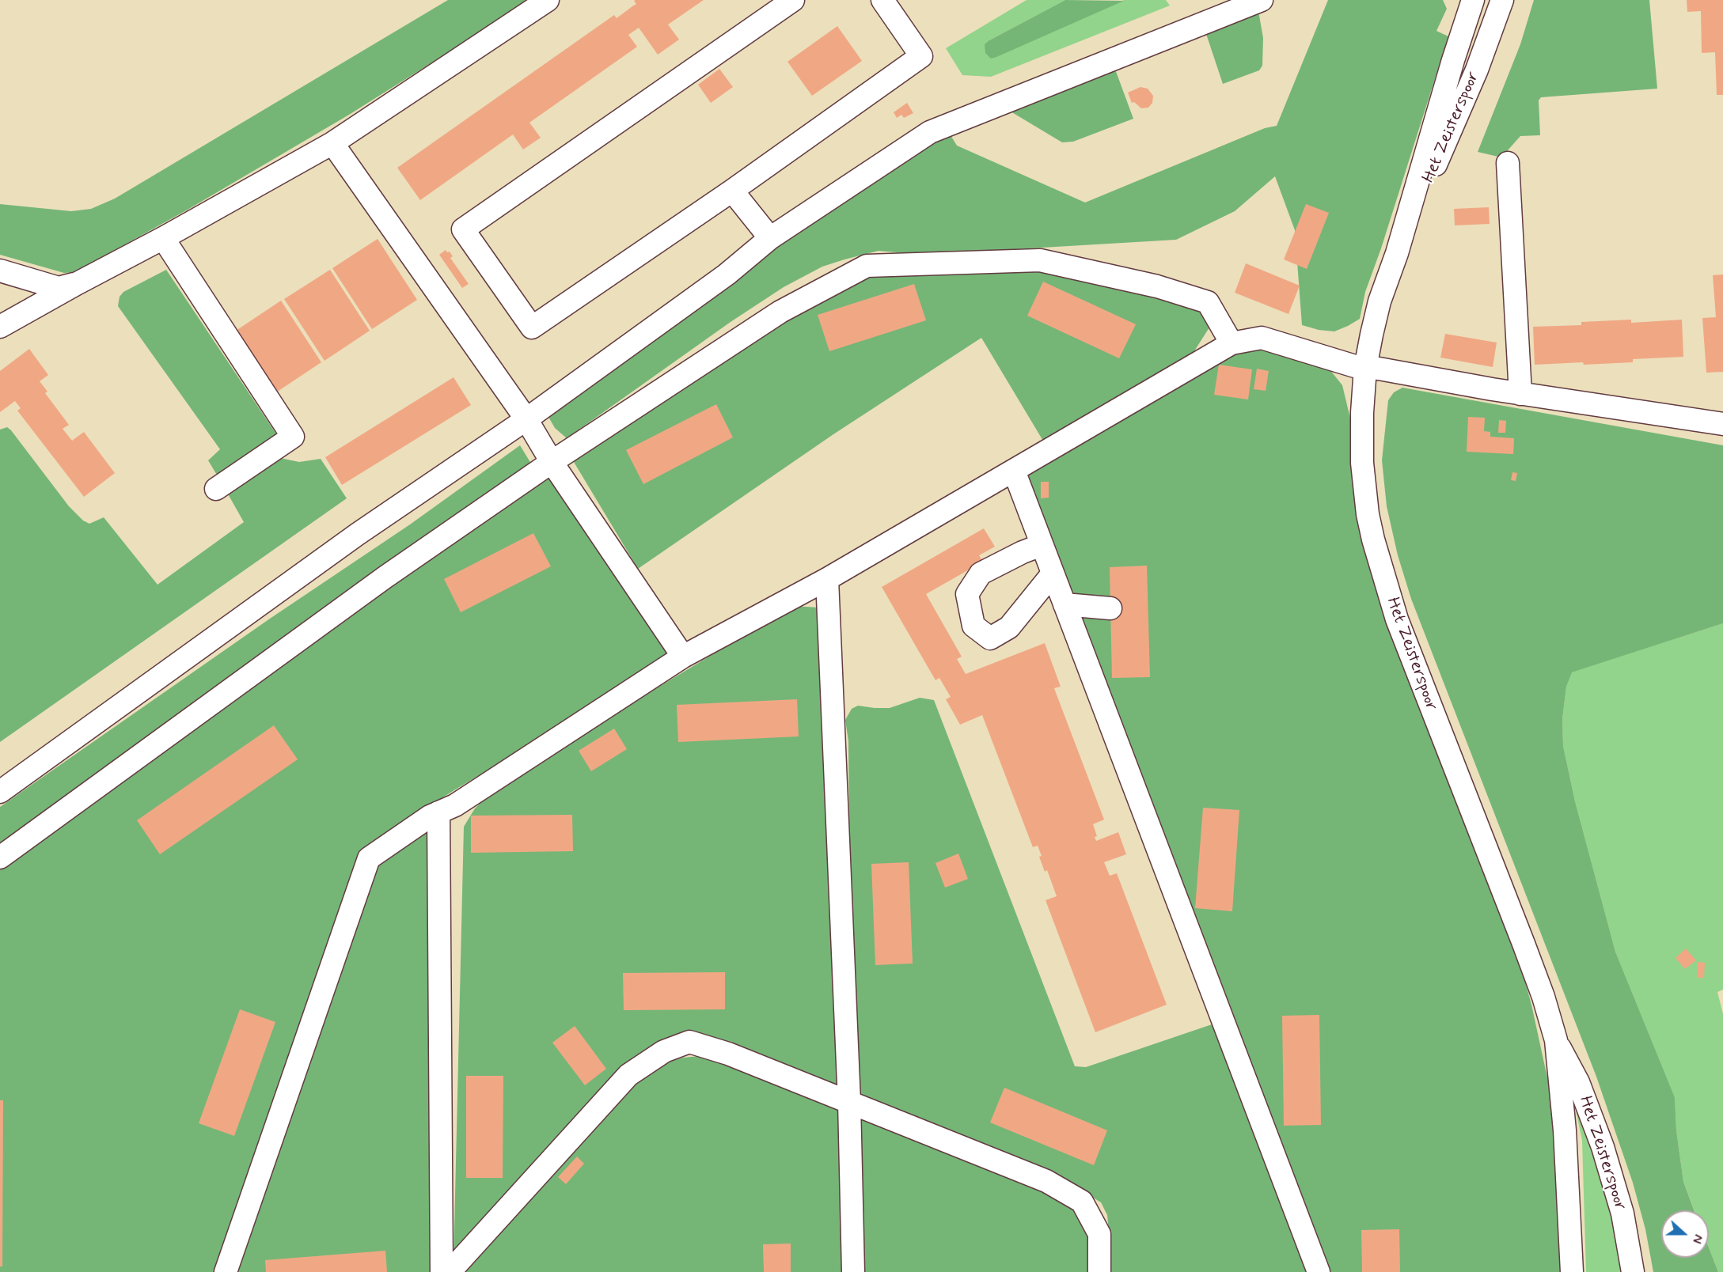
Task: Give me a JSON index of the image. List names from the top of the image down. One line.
{"streets":{"street":["Het Zeisterspoor"]},"north":"right"}
